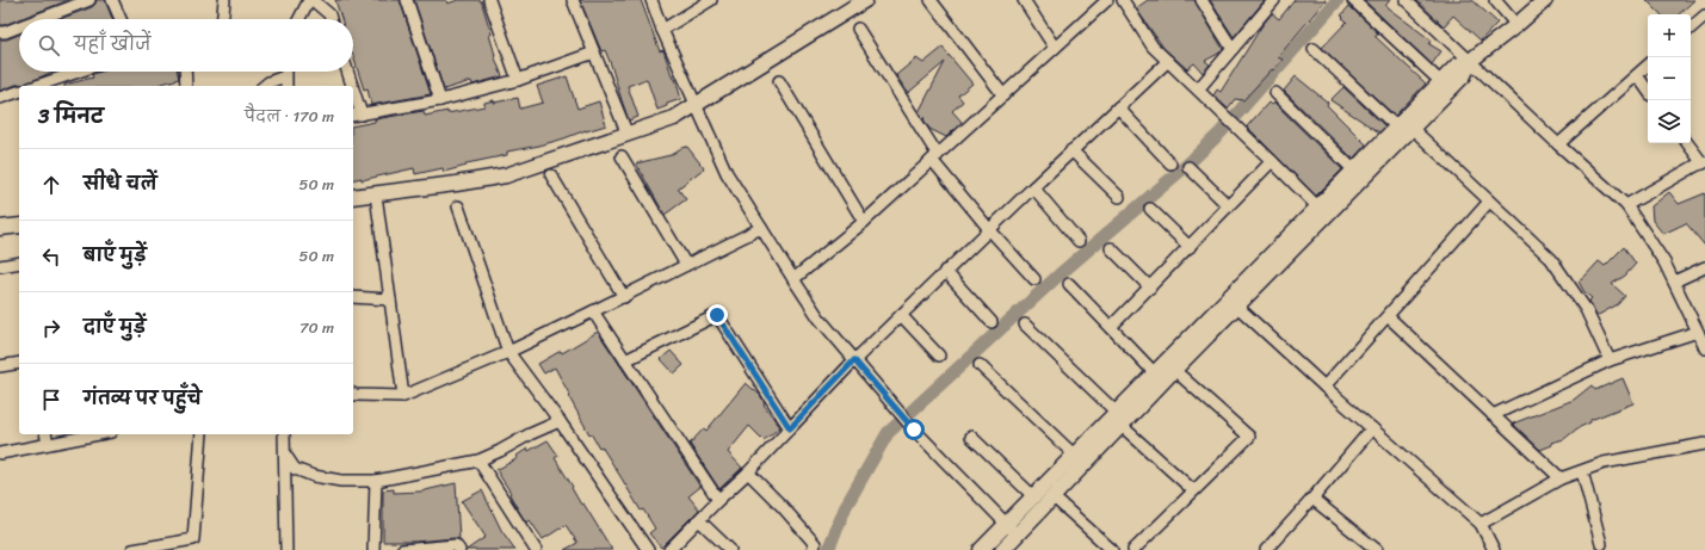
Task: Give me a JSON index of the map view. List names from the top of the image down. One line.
{"page":{"map_buttons":["+","−"],"search":"यहाँ खोजें","heading":["3 मिनट","पैदल · 170 m"],"list":[["सीधे चलें","50 m"],["बाएँ मुड़ें","50 m"],["दाएँ मुड़ें","70 m"],"गंतव्य पर पहुँचे"]}}
